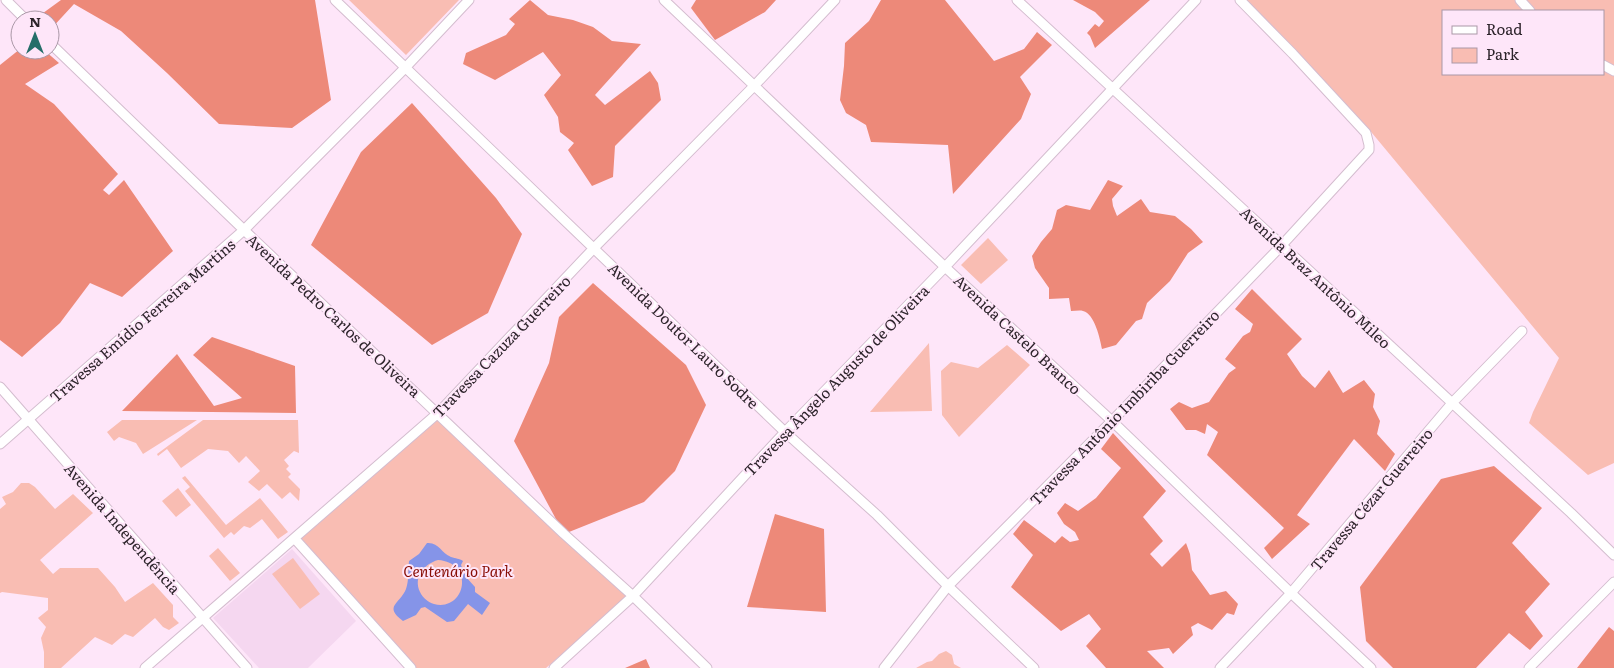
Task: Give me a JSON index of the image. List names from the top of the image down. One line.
{"streets":{"street":["Avenida Braz Antônio Mileo","Avenida Pedro Carlos de Oliveira","Travessa Emídio Ferreira Martins","Avenida Castelo Branco","Avenida Doutor Lauro Sodre","Travessa Cazuza Guerreiro","Travessa Ângelo Augusto de Oliveira","Travessa Antônio Imbiriba Guerreiro","Travessa Cézar Guerreiro","Avenida Independência"]},"crossings":[["Avenida Braz Antônio Mileo","Travessa Ângelo Augusto de Oliveira"],["Avenida Braz Antônio Mileo","Travessa Antônio Imbiriba Guerreiro"],["Avenida Braz Antônio Mileo","Travessa Cézar Guerreiro"],["Avenida Pedro Carlos de Oliveira","Travessa Emídio Ferreira Martins"],["Avenida Pedro Carlos de Oliveira","Travessa Cazuza Guerreiro"],["Avenida Pedro Carlos de Oliveira","Travessa Ângelo Augusto de Oliveira"],["Travessa Emídio Ferreira Martins","Avenida Doutor Lauro Sodre"],["Travessa Emídio Ferreira Martins","Avenida Independência"],["Avenida Castelo Branco","Travessa Cazuza Guerreiro"],["Avenida Castelo Branco","Travessa Ângelo Augusto de Oliveira"],["Avenida Castelo Branco","Travessa Antônio Imbiriba Guerreiro"],["Avenida Castelo Branco","Travessa Cézar Guerreiro"],["Avenida Doutor Lauro Sodre","Travessa Cazuza Guerreiro"],["Avenida Doutor Lauro Sodre","Travessa Ângelo Augusto de Oliveira"],["Avenida Doutor Lauro Sodre","Travessa Antônio Imbiriba Guerreiro"],["Travessa Cazuza Guerreiro","Avenida Independência"]],"parks":["Centenário Park"],"legend":["Road","Park"],"north":"top"}
